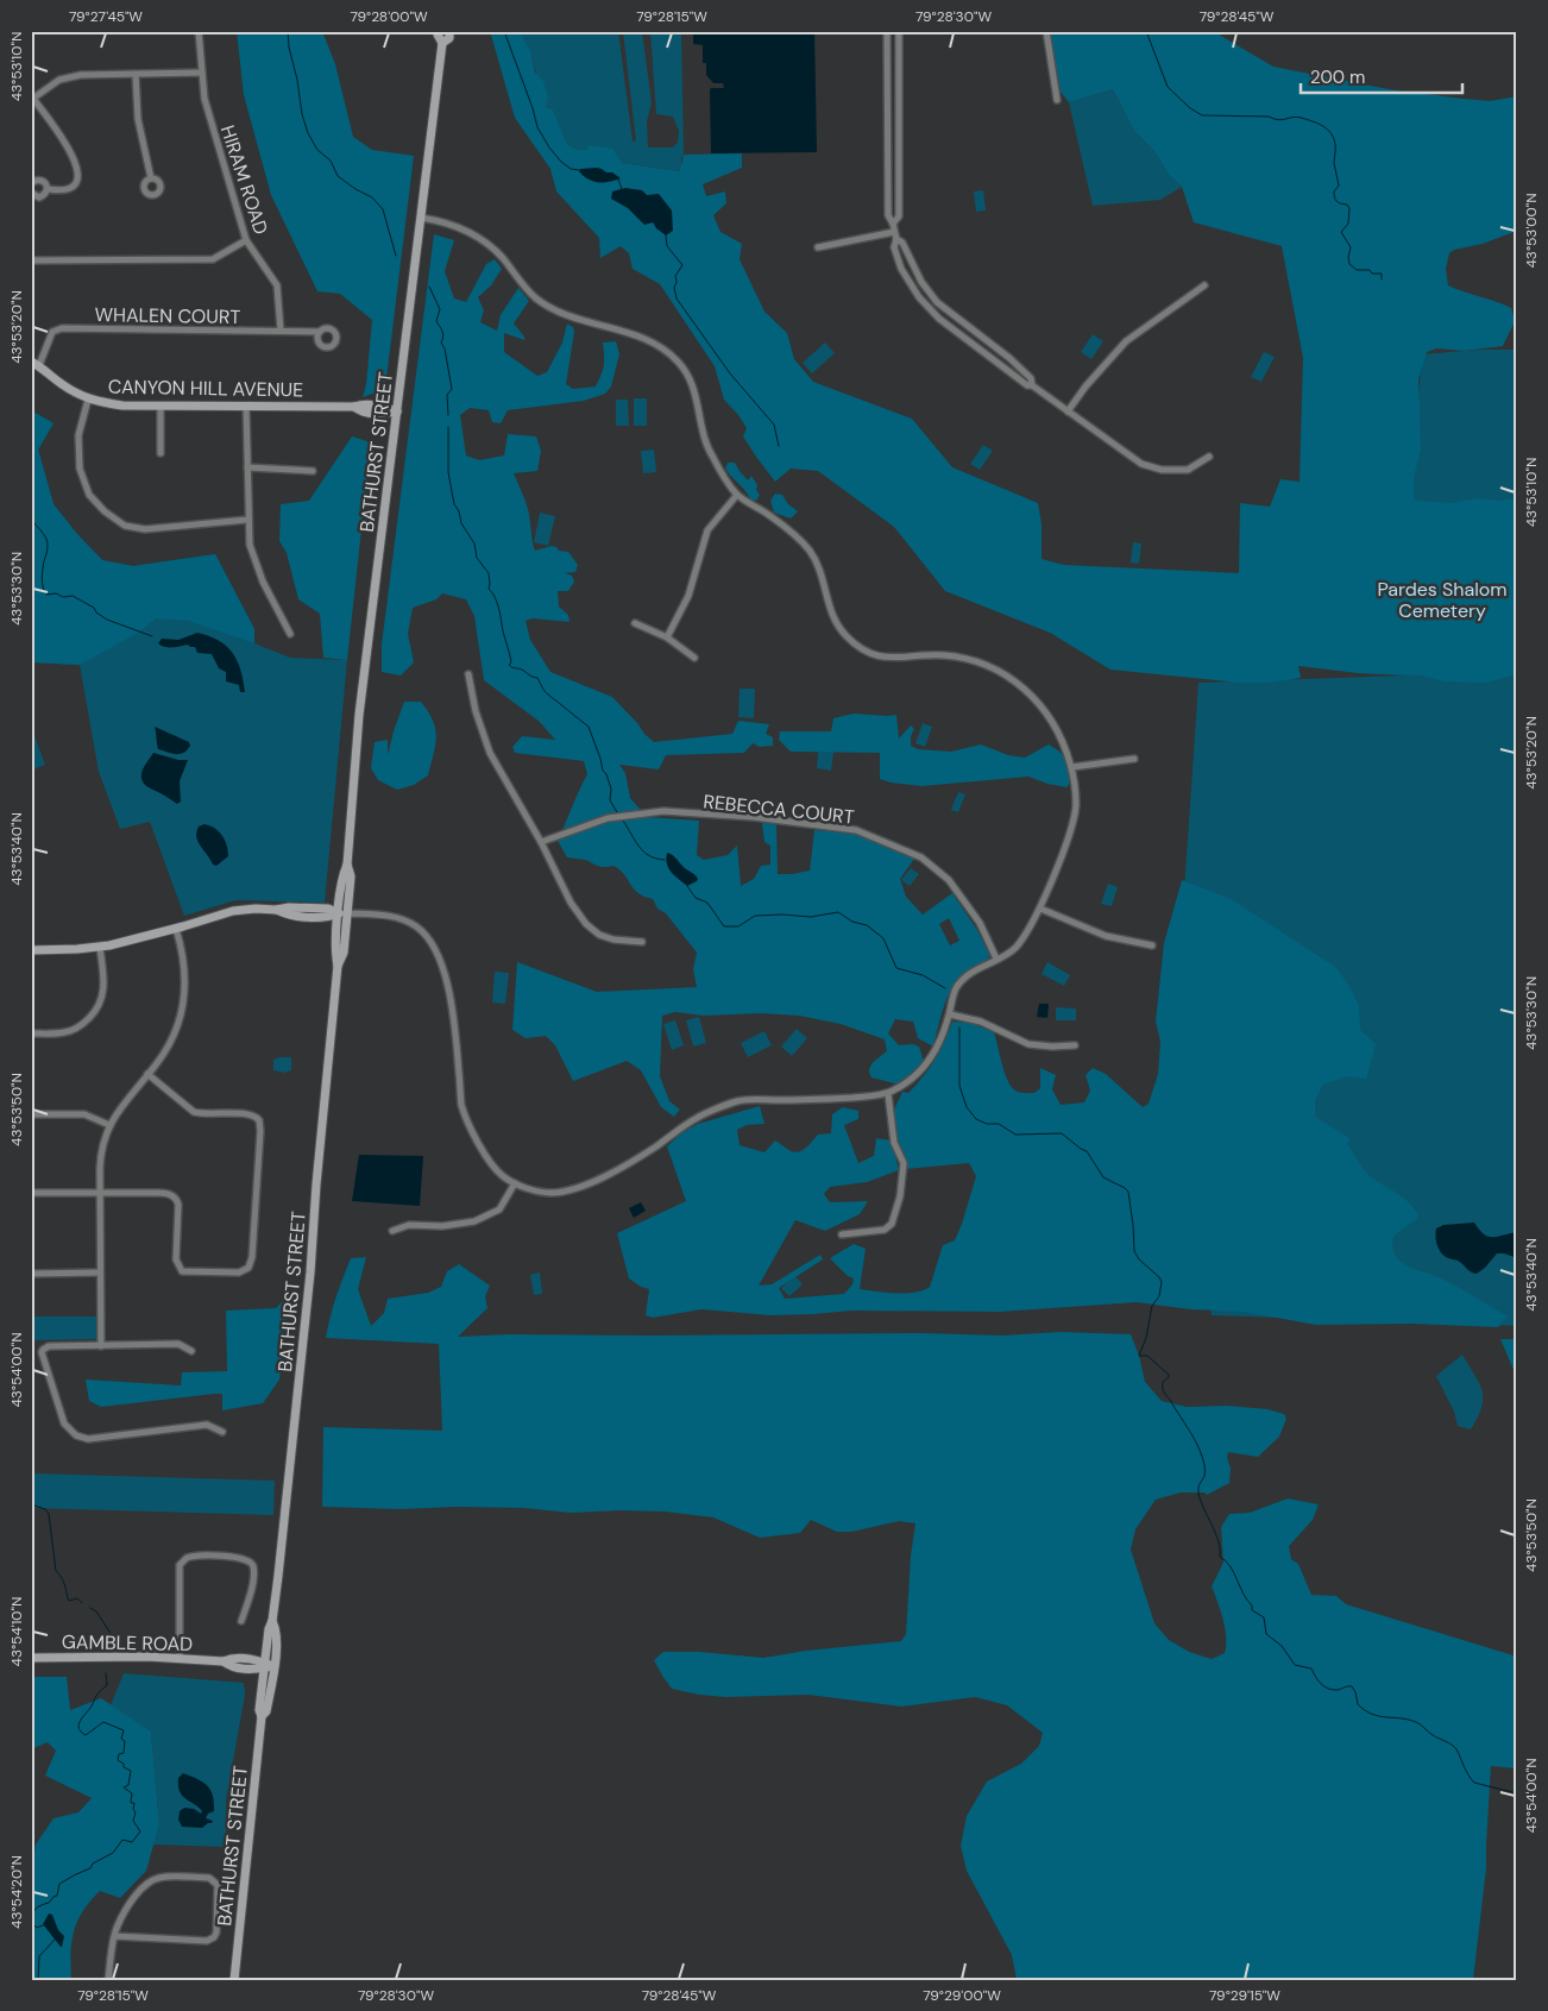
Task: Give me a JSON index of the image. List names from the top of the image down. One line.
{"streets":{"main road":["CANYON HILL AVENUE","BATHURST STREET","GAMBLE ROAD"],"street":["HIRAM ROAD","WHALEN COURT","REBECCA COURT"]},"crossings":[["HIRAM ROAD","WHALEN COURT"],["WHALEN COURT","CANYON HILL AVENUE"],["CANYON HILL AVENUE","BATHURST STREET"],["BATHURST STREET","GAMBLE ROAD"]],"parks":["Pardes Shalom Cemetery"],"scale_bar":"200 m","coordinates":["79°27'45\"W","79°28'00\"W","79°28'15\"W","79°28'30\"W","79°28'45\"W","43°53'10\"N","43°53'00\"N","43°53'20\"N","43°53'30\"N","43°53'40\"N","43°53'50\"N","43°54'00\"N","43°54'10\"N","43°54'20\"N","79°29'00\"W","79°29'15\"W"]}
